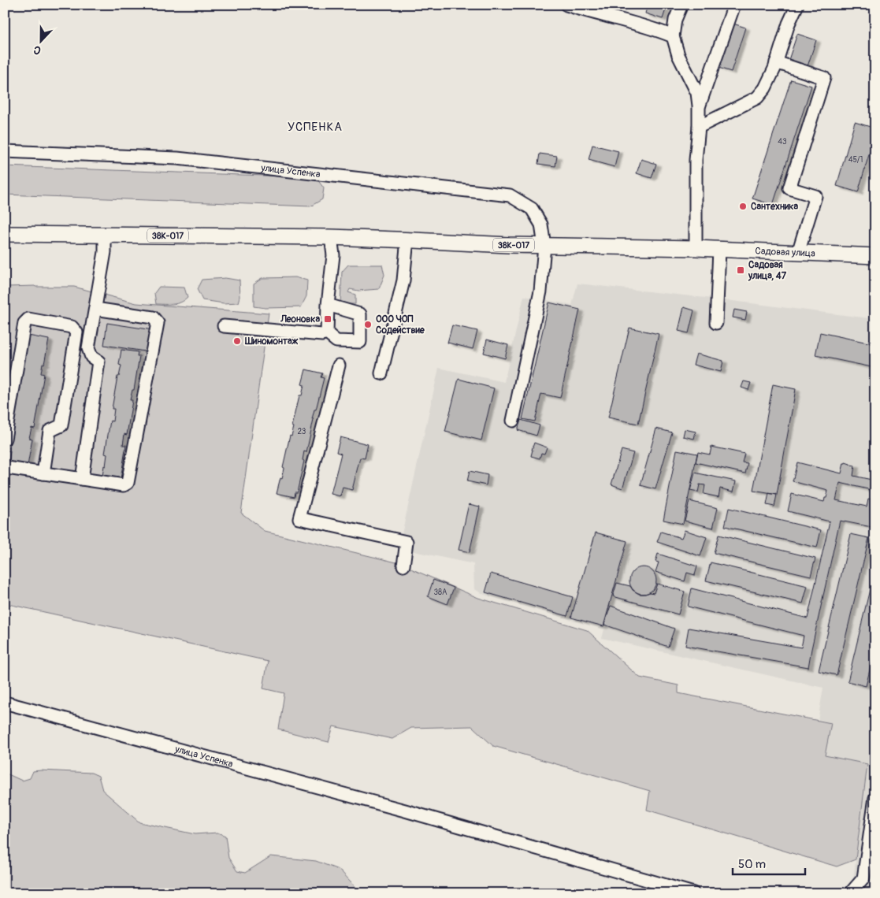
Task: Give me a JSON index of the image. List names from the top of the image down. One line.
{"streets":{"main road":["38К-017","Садовая улица"],"street":["улица Успенка"]},"crossings":[["улица Успенка","38К-017"],["38К-017","Садовая улица"]],"districts":["УСПЕНКА"],"places":{"other":["Сантехника","ООО ЧОП Содействие","Шиномонтаж"],"transit":["Садовая улица, 47","Леоновка"]},"house_numbers":["43","45/1","23","38А"],"scale_bar":"50 m","north":"bottom"}
